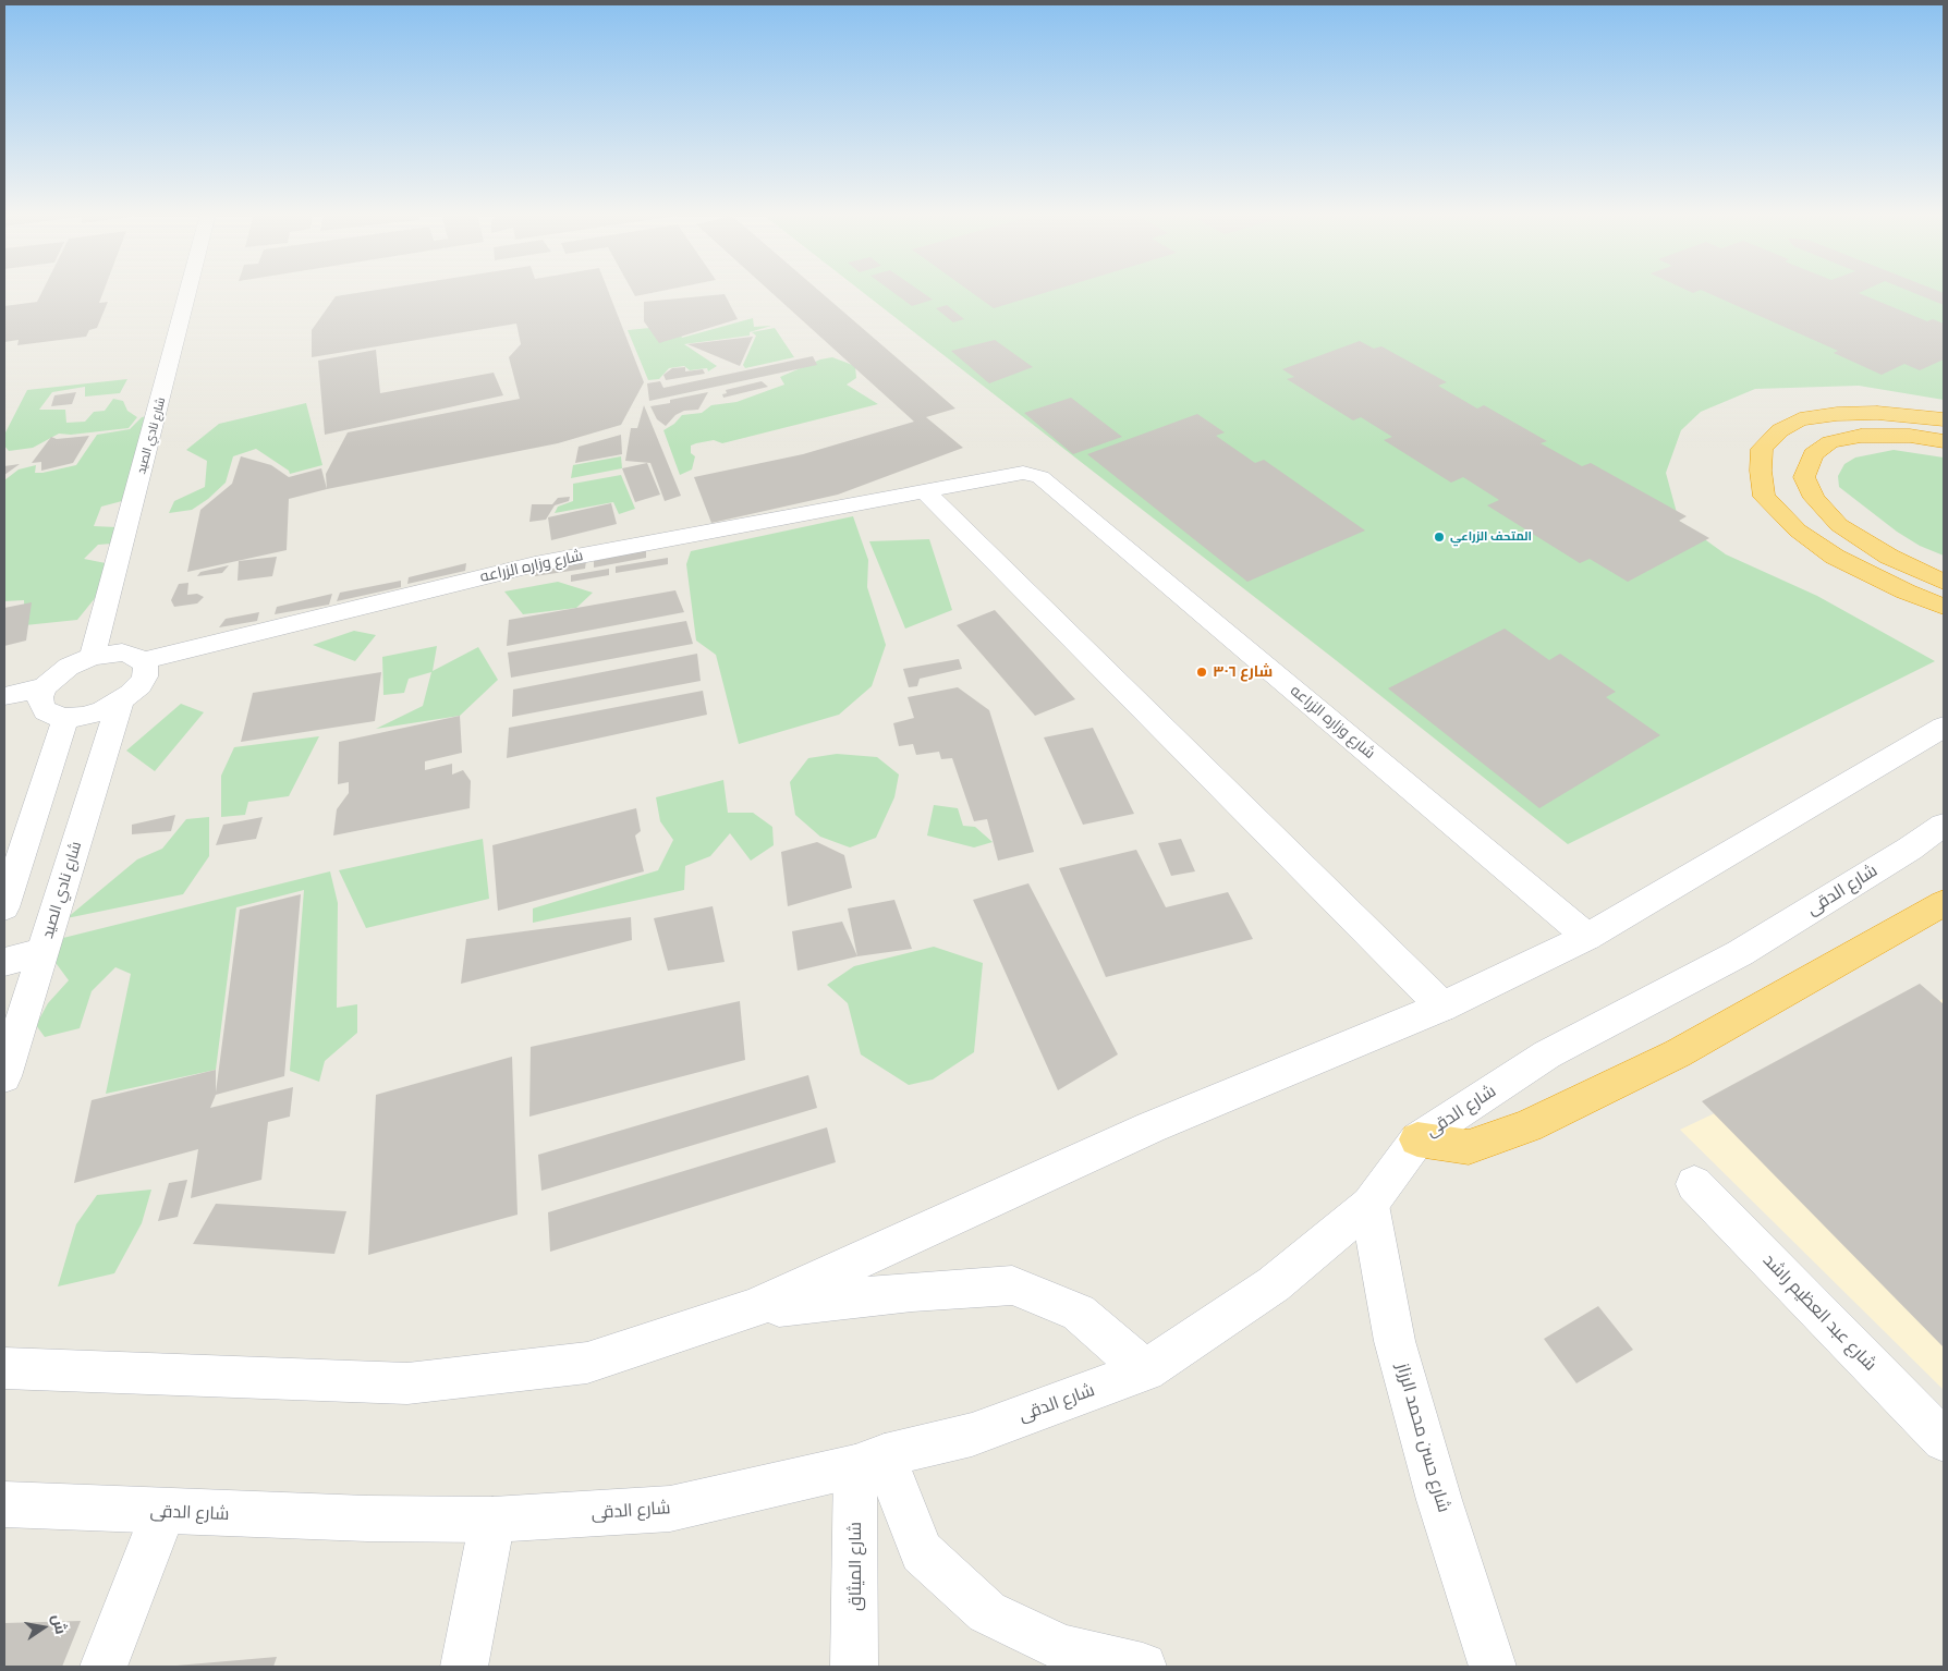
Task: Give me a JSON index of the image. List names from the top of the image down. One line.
{"streets":{"street":["شارع نادي الصيد","شارع وزاره الزراعه","شارع الدقى","شارع عبد العظيم راشد","شارع حسن محمد الرزاز","شارع الميثاق"]},"crossings":[["شارع الدقى","شارع حسن محمد الرزاز"],["شارع الدقى","شارع الميثاق"]],"places":["المتحف الزراعي","شارع ٣٠٦"],"north":"right"}
